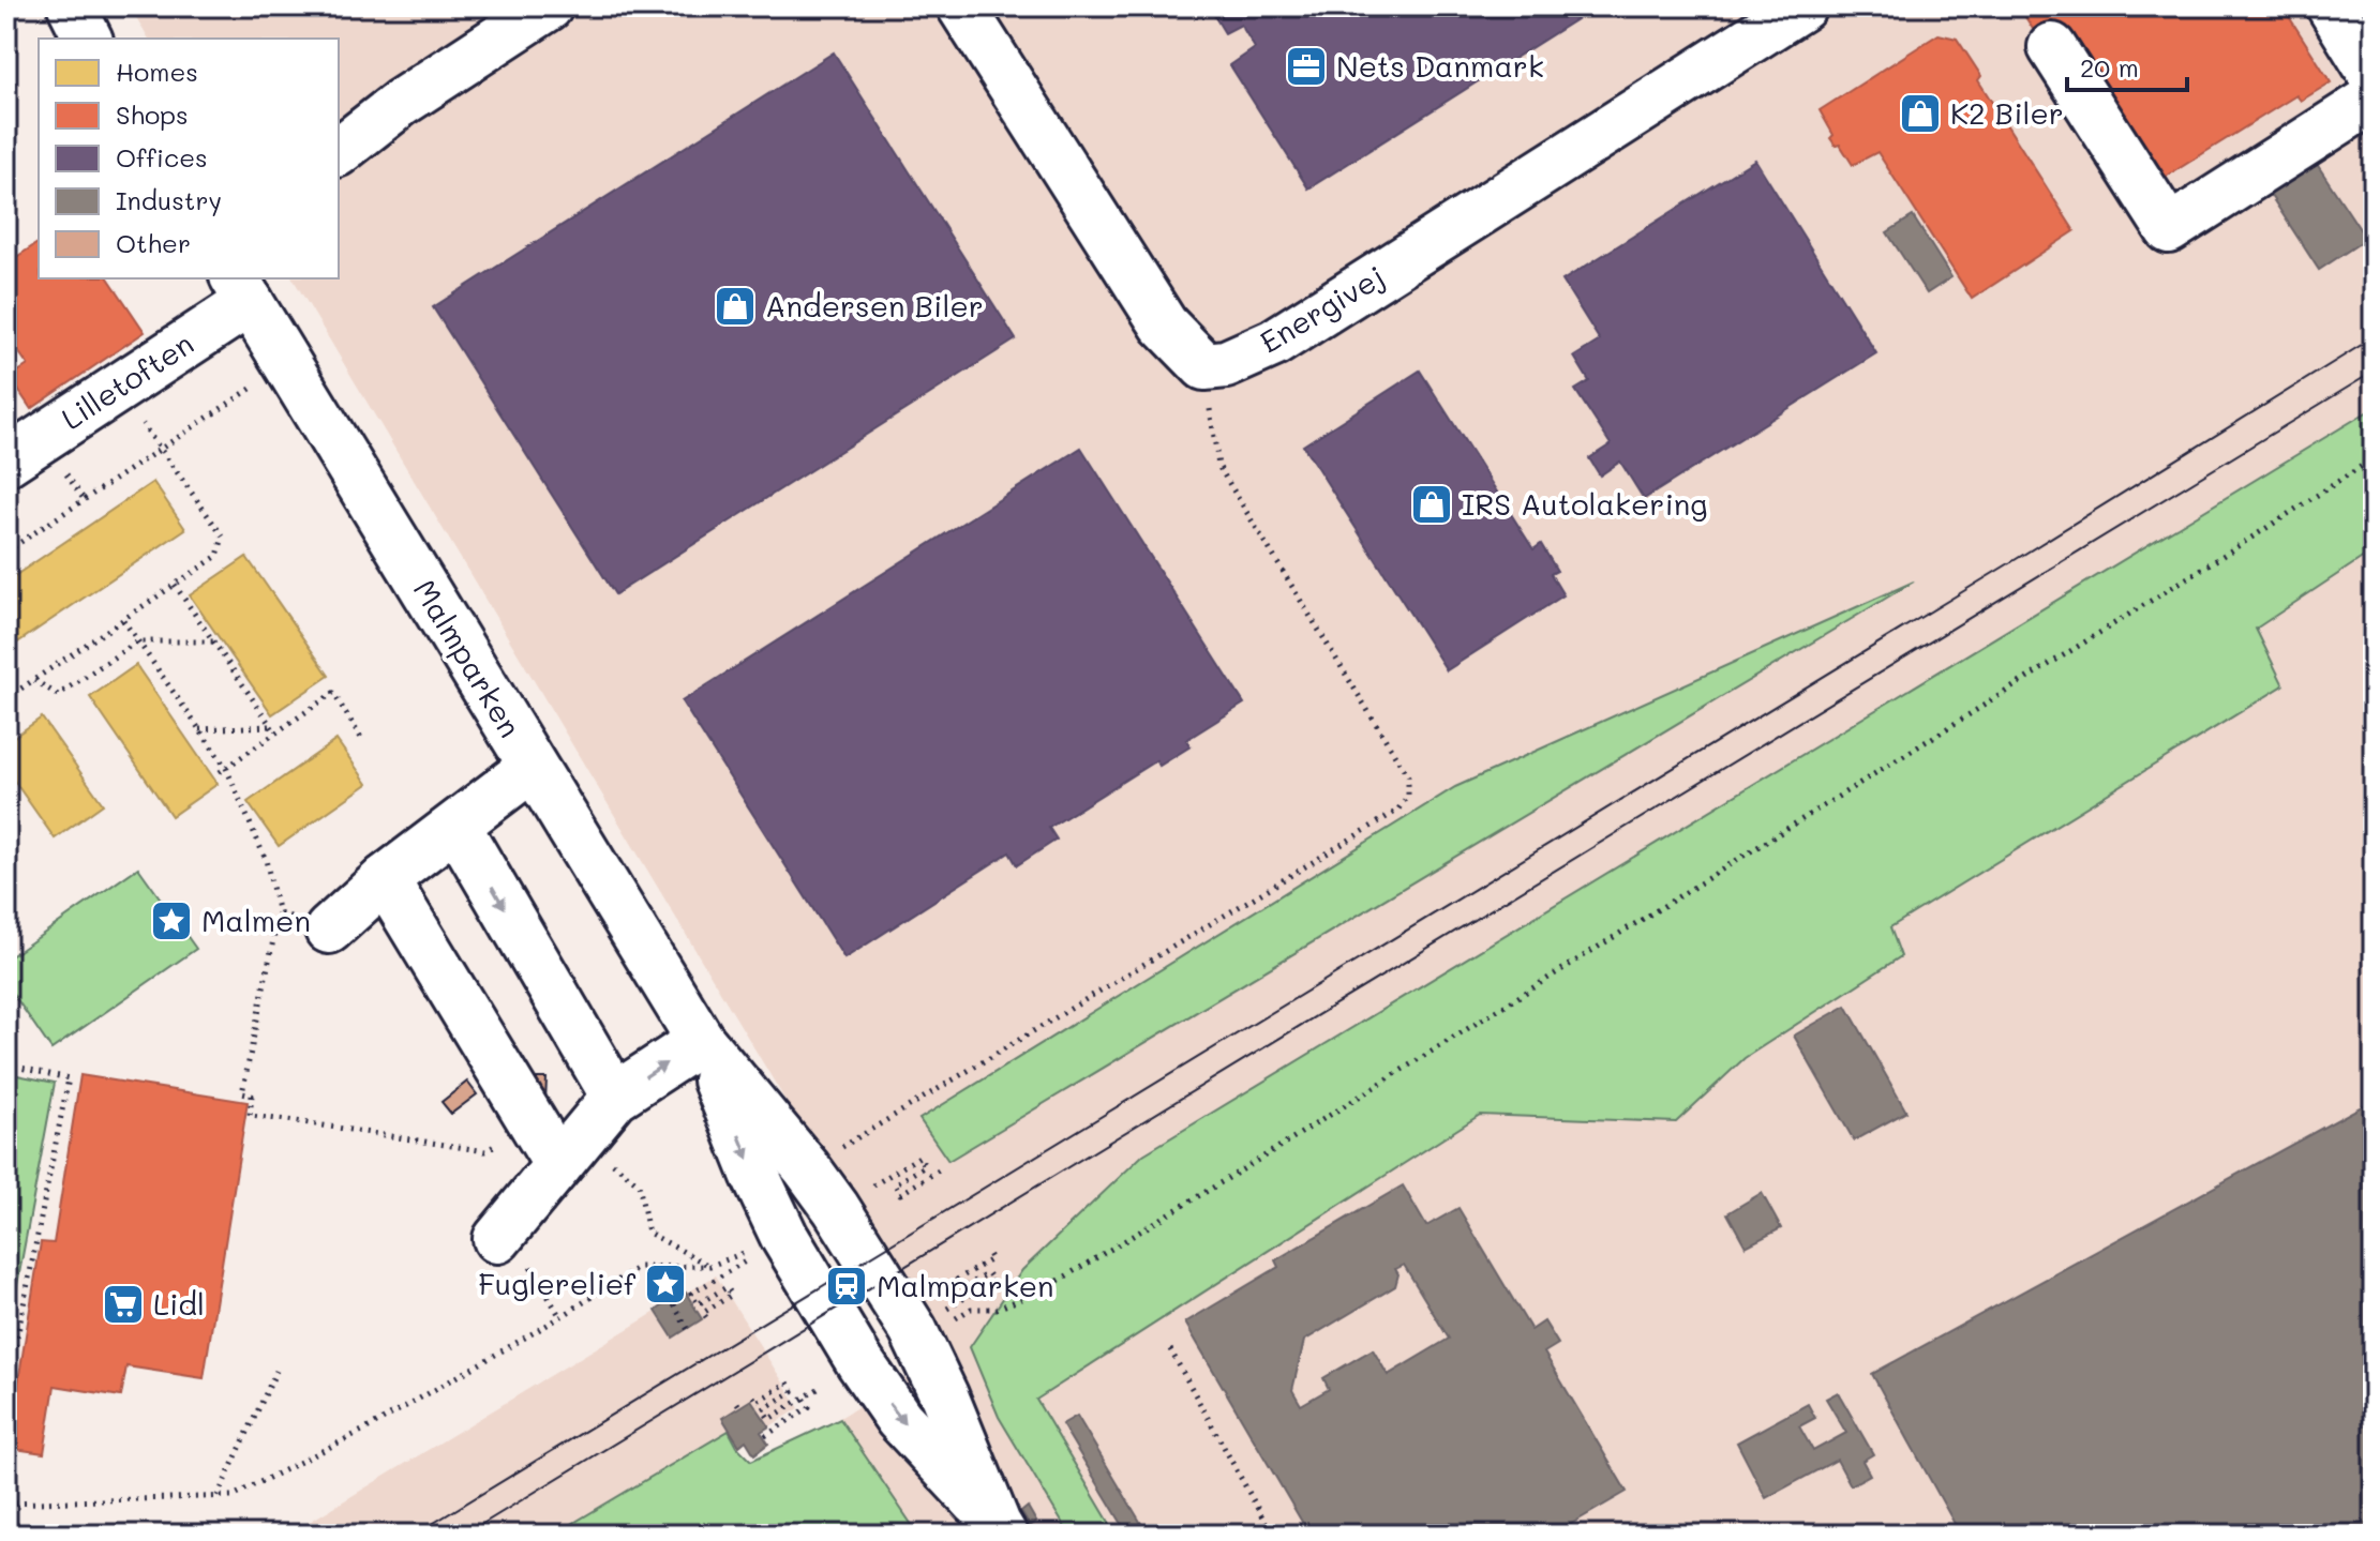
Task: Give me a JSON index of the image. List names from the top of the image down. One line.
{"streets":{"street":["Energivej","Lilletoften","Malmparken"]},"crossings":[["Lilletoften","Malmparken"]],"places":{"office":["Nets Danmark"],"shop":["K2 Biler","Andersen Biler","IRS Autolakering"],"place":["Malmen","Fuglerelief"],"station":["Malmparken"],"supermarket":["Lidl"]},"legend":["Homes","Shops","Offices","Industry","Other"],"scale_bar":"20 m"}
